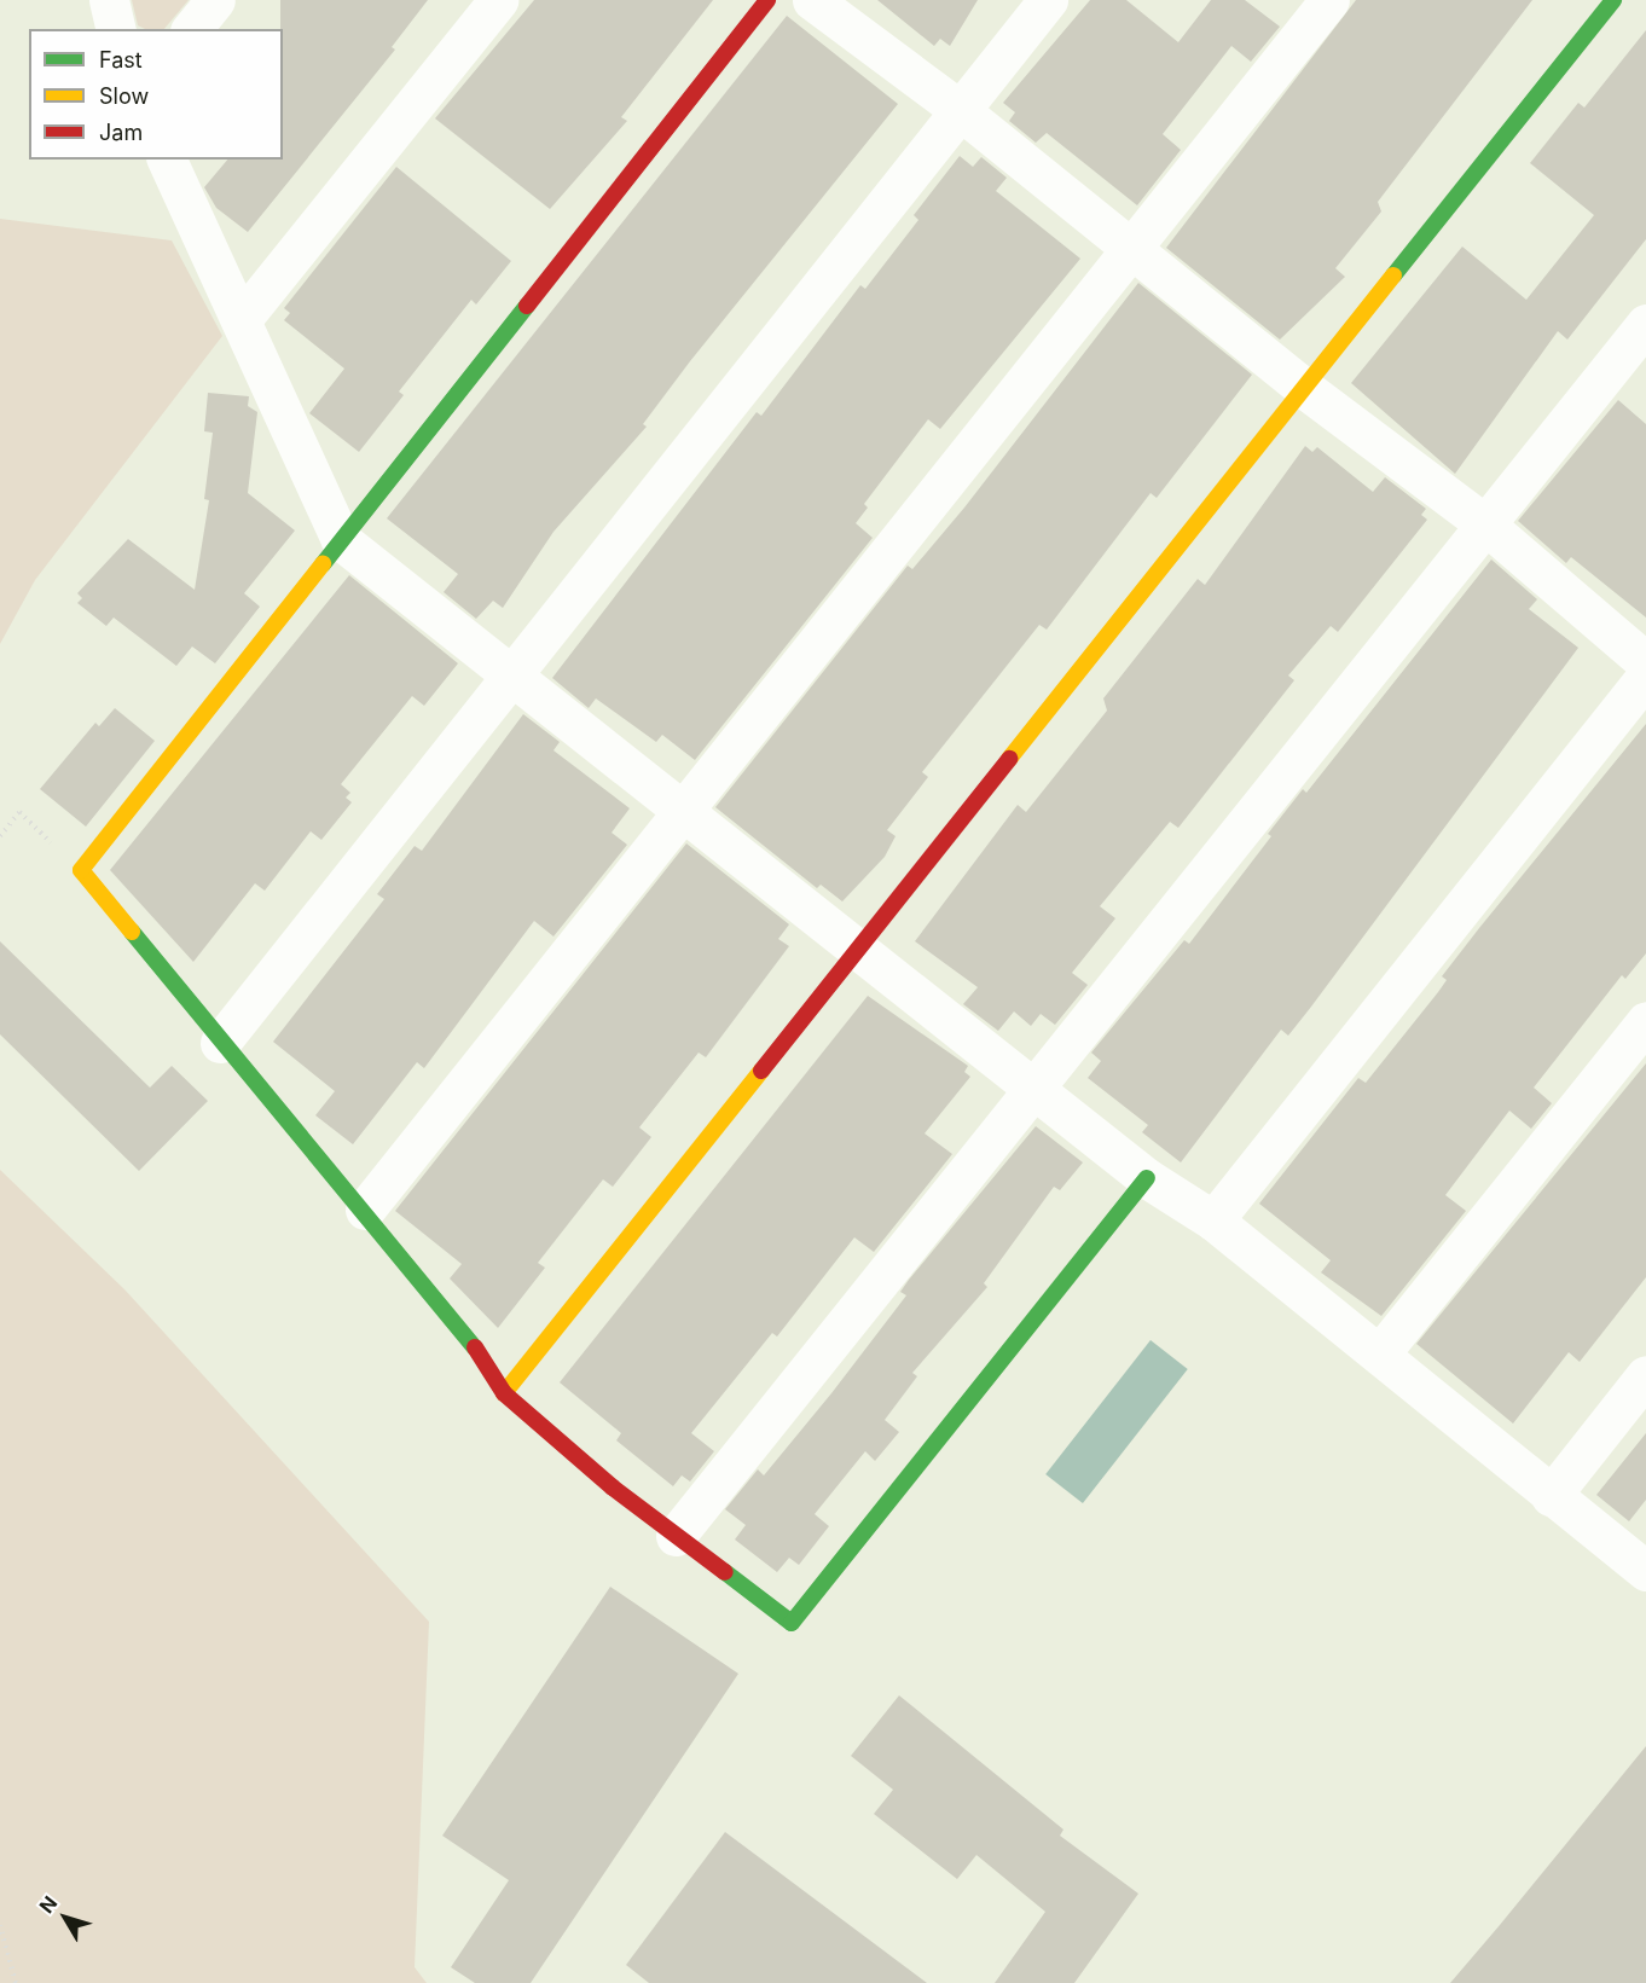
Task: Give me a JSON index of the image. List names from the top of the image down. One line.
{"legend":["Fast","Slow","Jam"],"north":"top left"}
